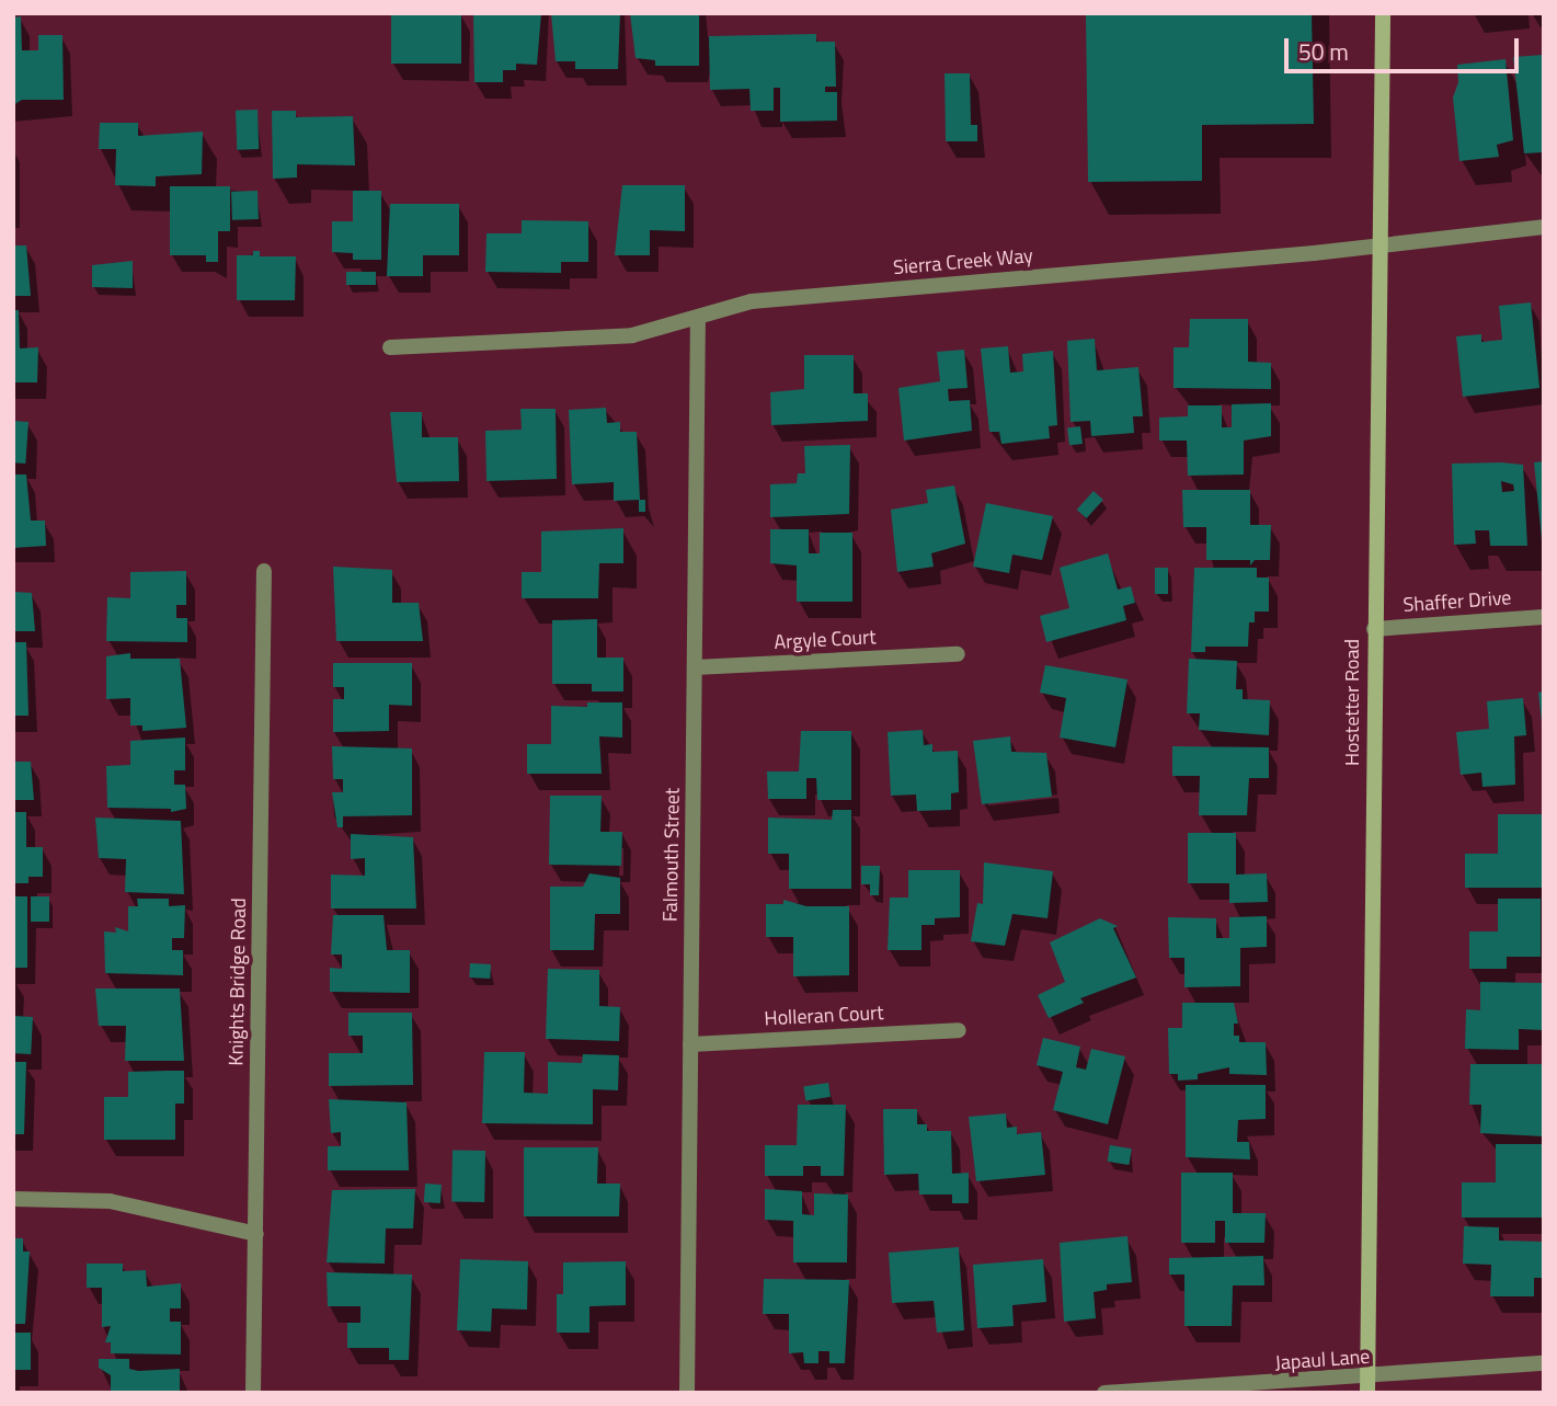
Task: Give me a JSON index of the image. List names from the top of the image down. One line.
{"streets":{"main road":["Hostetter Road"],"street":["Sierra Creek Way","Shaffer Drive","Argyle Court","Falmouth Street","Knights Bridge Road","Holleran Court","Japaul Lane"]},"crossings":[["Sierra Creek Way","Hostetter Road"],["Sierra Creek Way","Falmouth Street"],["Shaffer Drive","Hostetter Road"],["Argyle Court","Falmouth Street"],["Hostetter Road","Japaul Lane"],["Falmouth Street","Holleran Court"]],"scale_bar":"50 m"}
